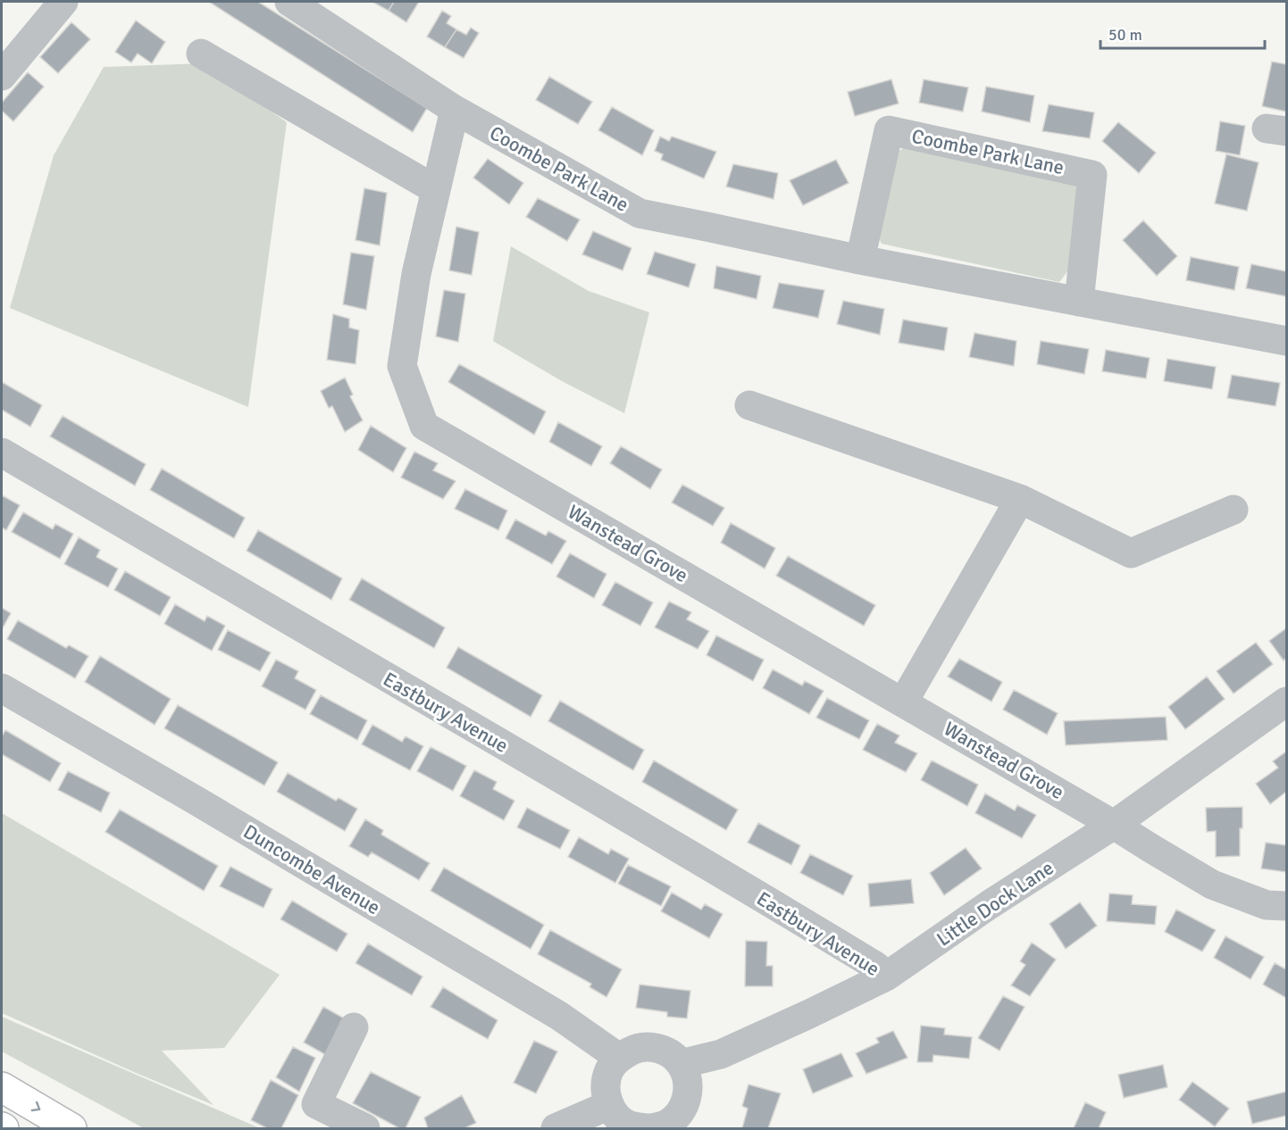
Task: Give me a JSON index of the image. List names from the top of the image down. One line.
{"streets":{"street":["Coombe Park Lane","Wanstead Grove","Eastbury Avenue","Duncombe Avenue","Little Dock Lane"]},"crossings":[["Coombe Park Lane","Wanstead Grove"],["Wanstead Grove","Little Dock Lane"],["Eastbury Avenue","Little Dock Lane"],["Duncombe Avenue","Little Dock Lane"]],"scale_bar":"50 m"}
